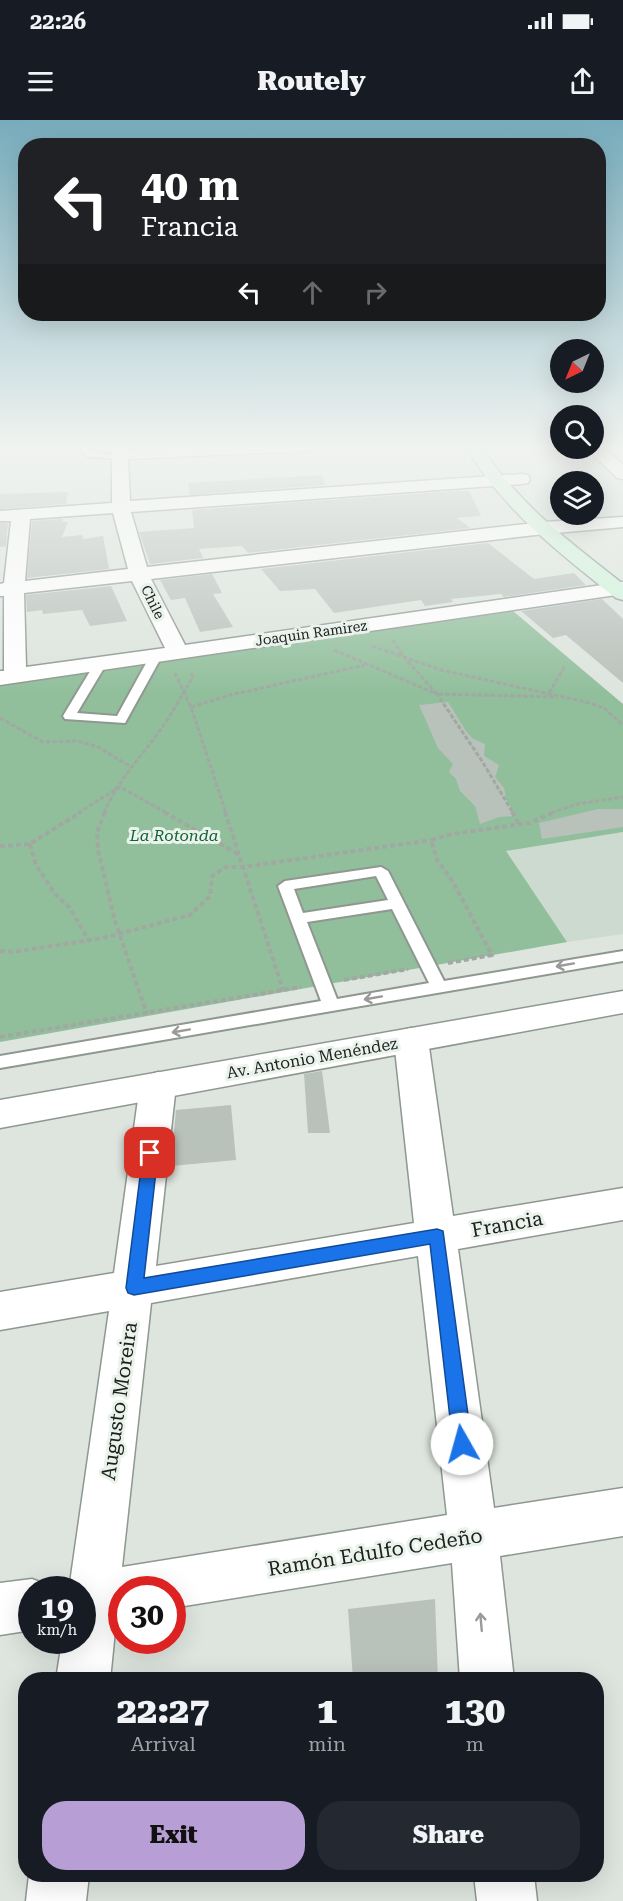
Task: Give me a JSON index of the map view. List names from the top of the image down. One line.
{"streets":{"street":["Chile","Joaquin Ramirez","Av. Antonio Menéndez","Francia","Augusto Moreira","Ramón Edulfo Cedeño"]},"crossings":[["Chile","Joaquin Ramirez"],["Av. Antonio Menéndez","Augusto Moreira"],["Francia","Augusto Moreira"],["Augusto Moreira","Ramón Edulfo Cedeño"]],"parks":["La Rotonda"],"north":"bottom left","page":{"status":"22:26","header":"Routely","turn":["40 m","Francia"],"speed":"19 km/h","limit":"30","eta":["22:27","Arrival","1","min","130","m"],"buttons":["Exit","Share"]}}
